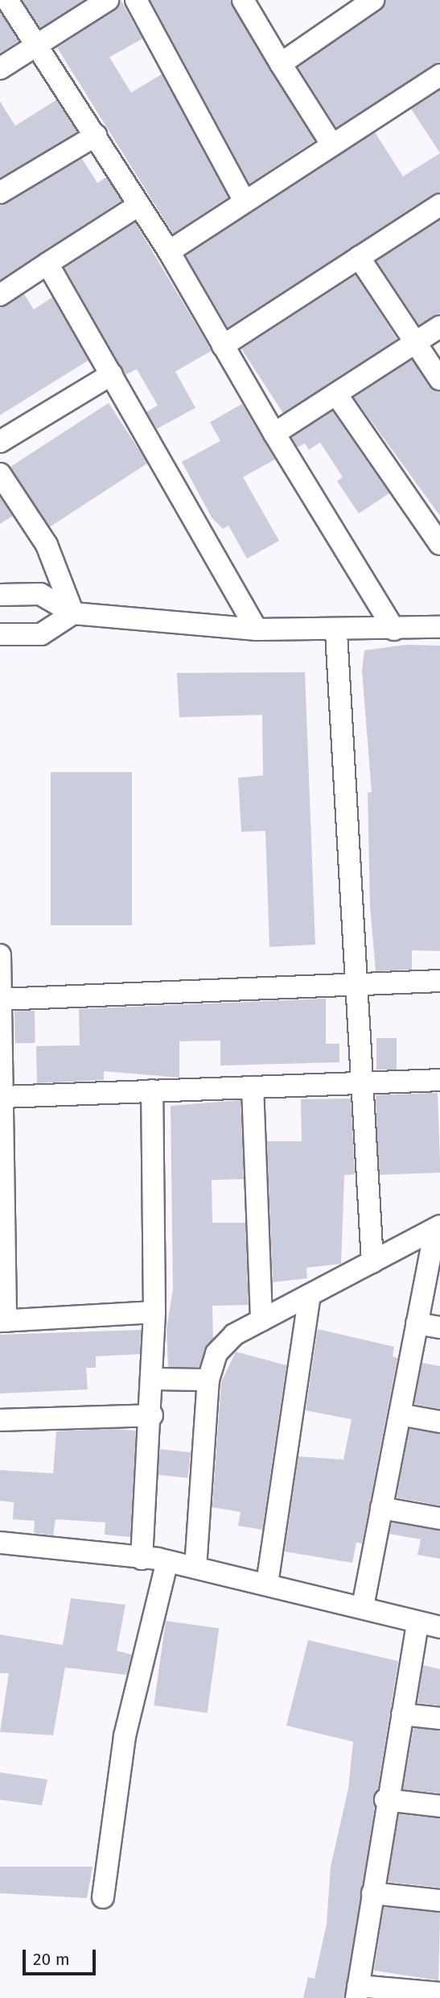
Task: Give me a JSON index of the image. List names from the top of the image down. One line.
{"scale_bar":"20 m"}
